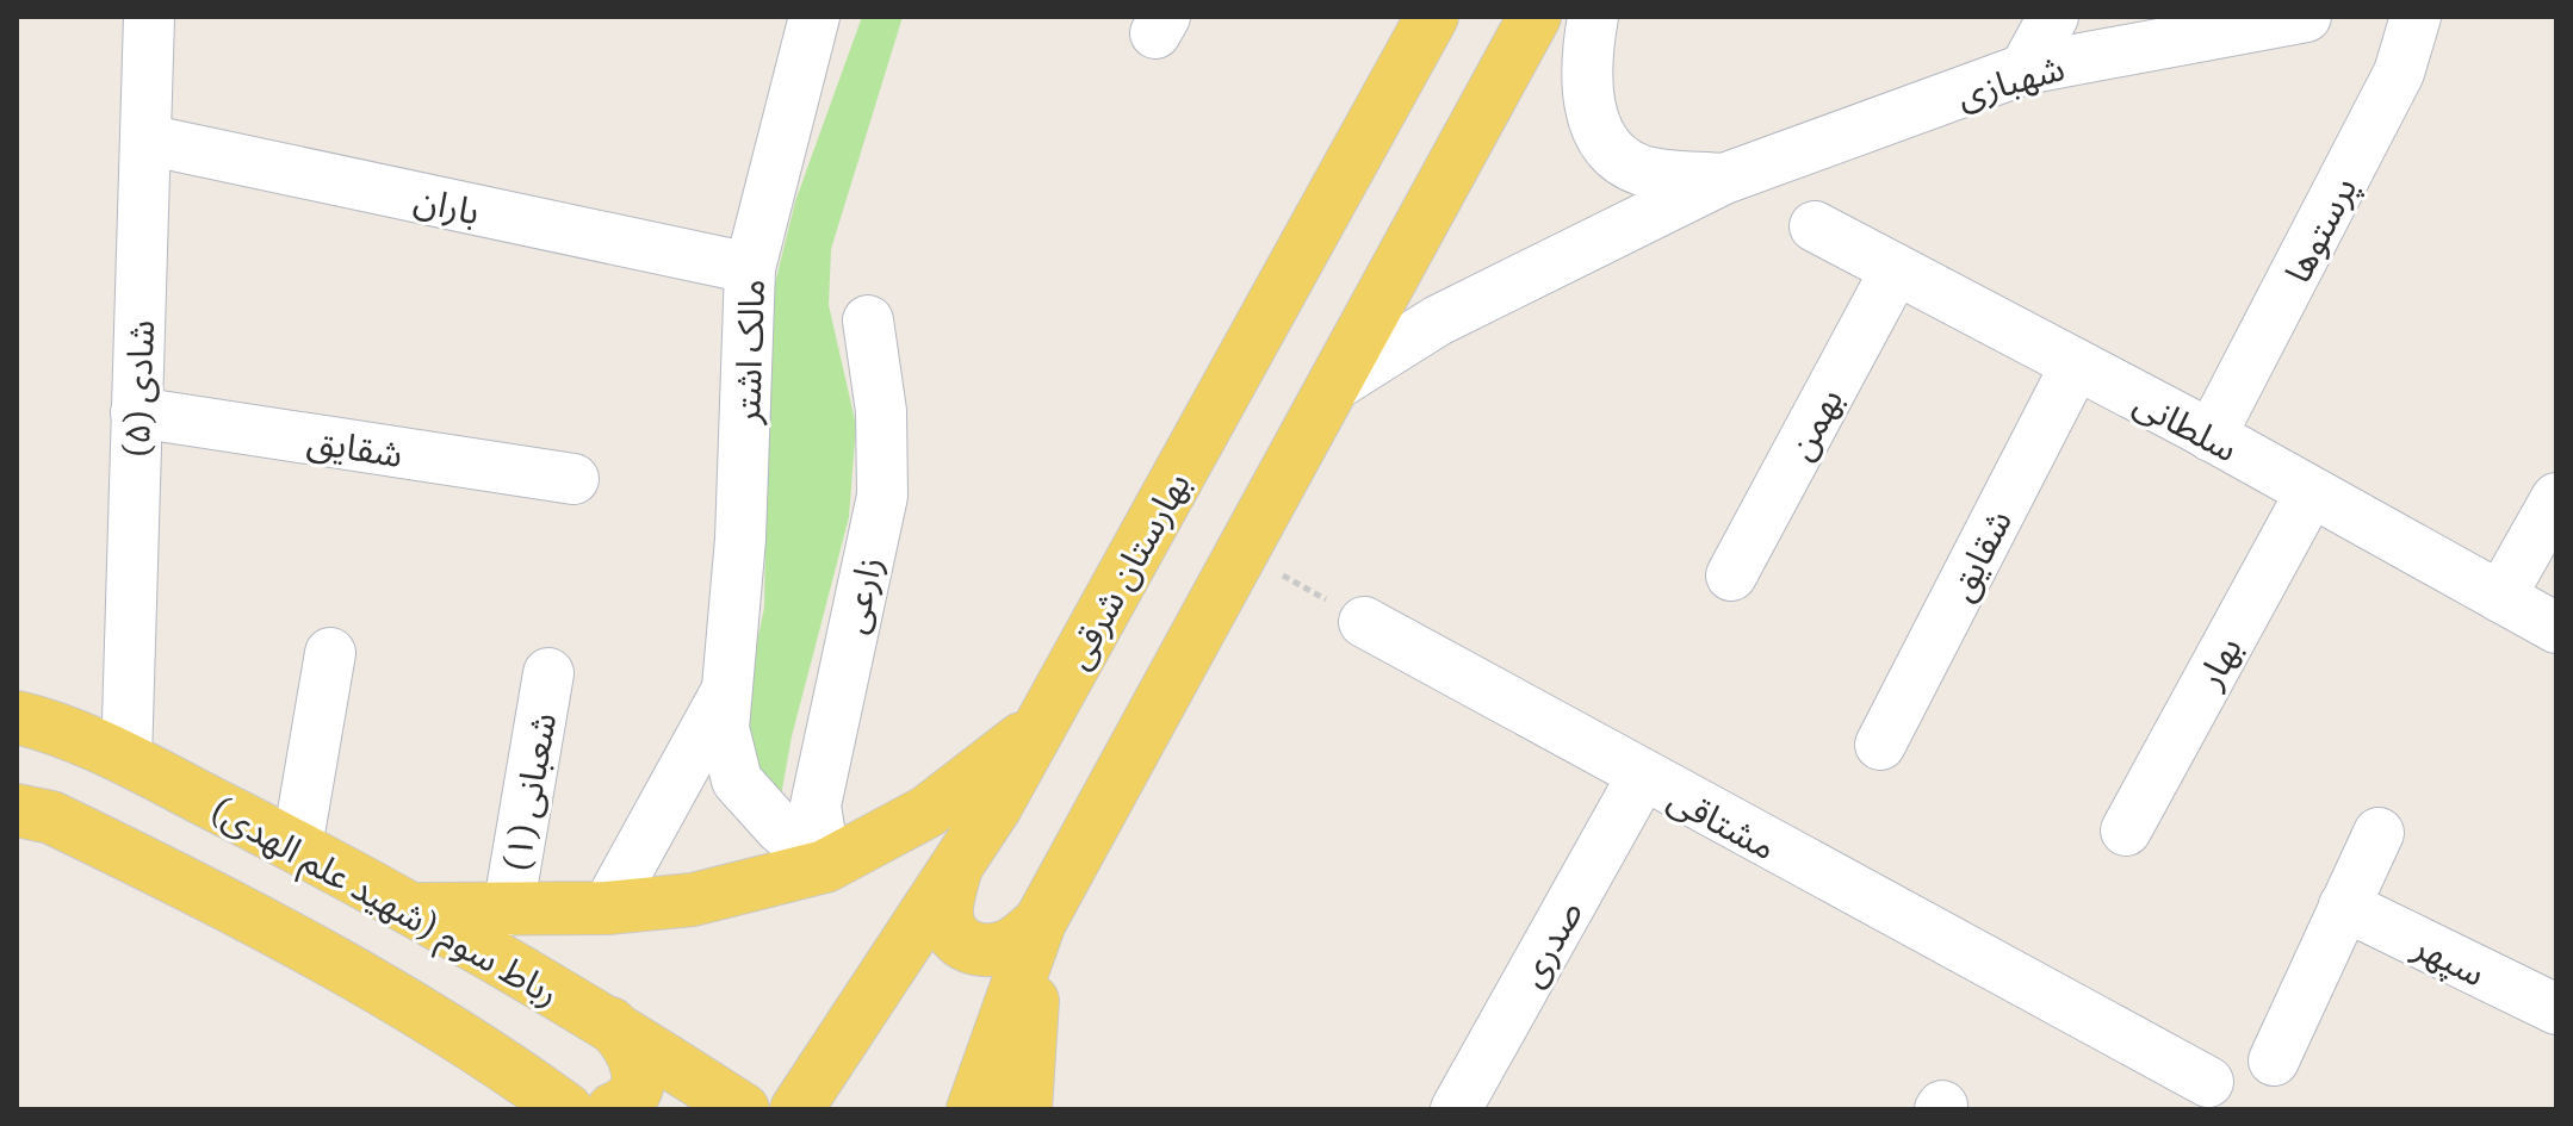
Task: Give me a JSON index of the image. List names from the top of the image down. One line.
{"streets":{"main road":["بهارستان شرقی","رباط سوم (شهید علم الهدی)"],"street":["شهبازی","باران","پرستوها","مالک اشتر","شادی (۵)","بهمن","سلطانی","شقایق","زارعی","بهار","شعبانی (۱)","مشتاقی","صدری","سپهر"]},"crossings":[["باران","مالک اشتر"],["باران","شادی (۵)"],["پرستوها","سلطانی"],["شادی (۵)","شقایق"],["شادی (۵)","رباط سوم (شهید علم الهدی)"],["بهمن","سلطانی"],["سلطانی","شقایق"],["سلطانی","بهار"],["مشتاقی","صدری"]]}
